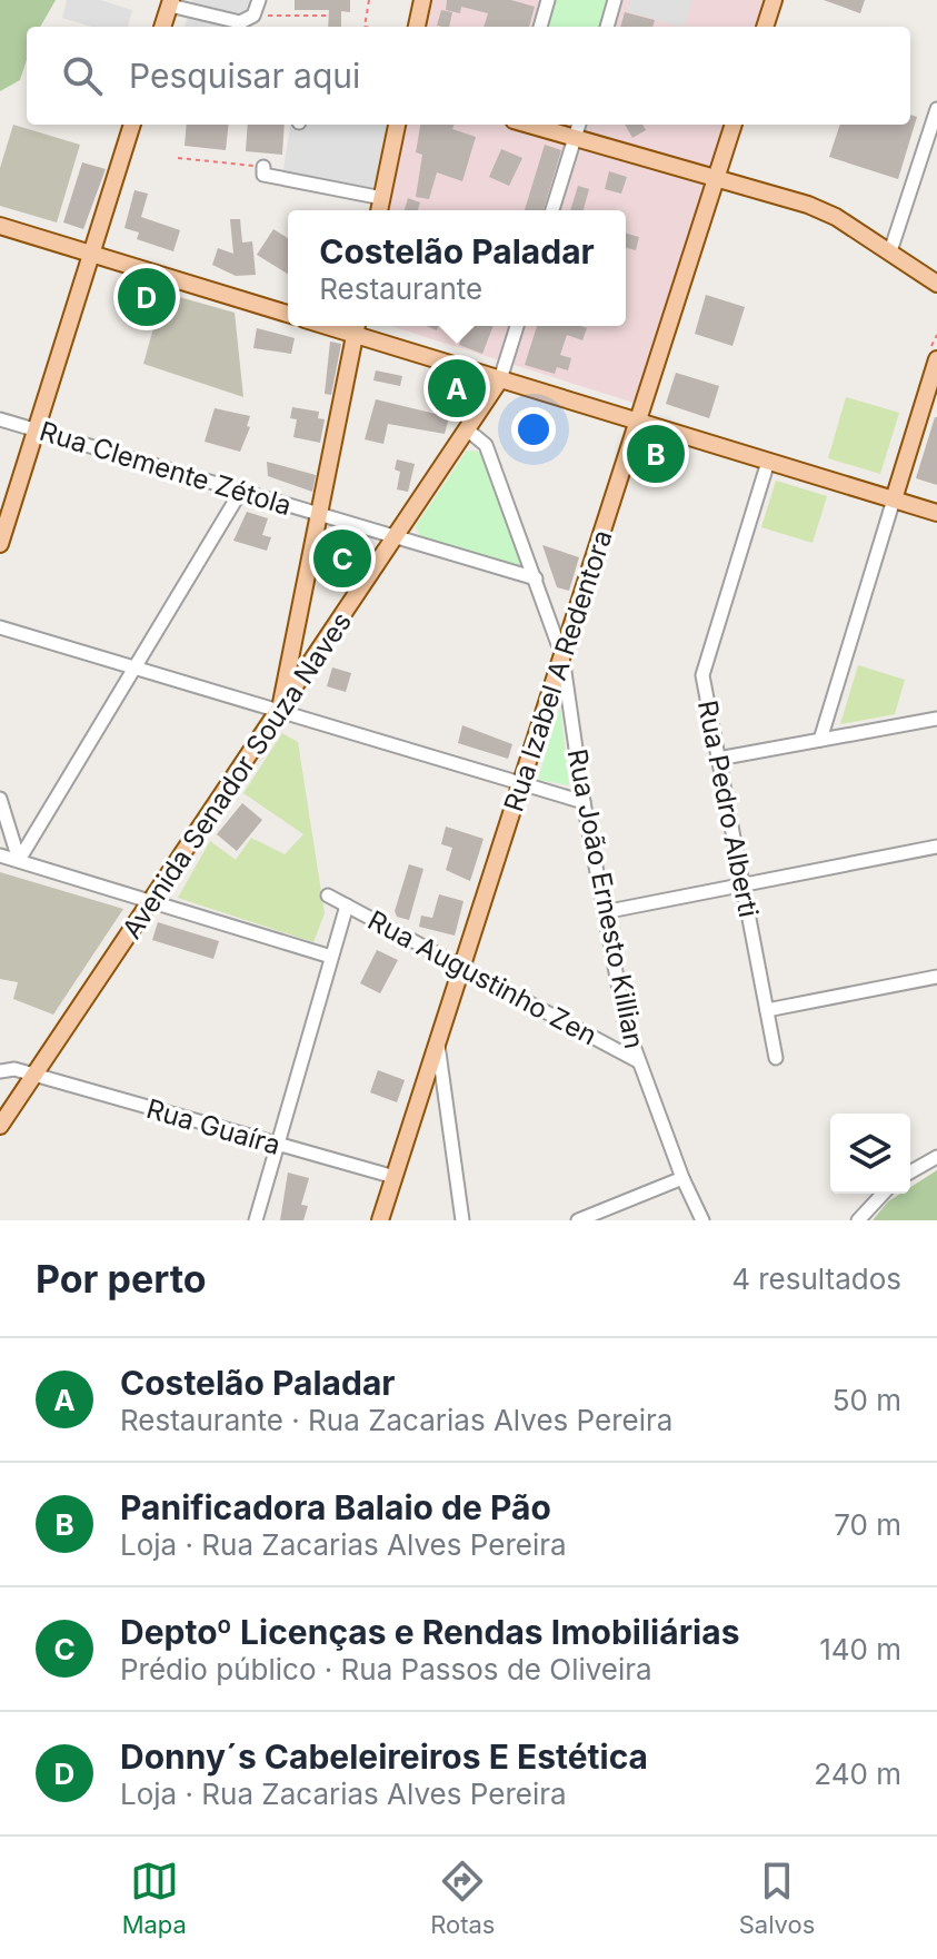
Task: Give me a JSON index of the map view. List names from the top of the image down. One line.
{"streets":{"main road":["Rua Izabel A Redentora","Avenida Senador Souza Naves"],"street":["Rua Clemente Zétola","Rua Pedro Alberti","Rua João Ernesto Killian","Rua Augustinho Zen","Rua Guaíra"]},"crossings":[["Rua Clemente Zétola","Avenida Senador Souza Naves"],["Rua Clemente Zétola","Rua João Ernesto Killian"],["Rua Izabel A Redentora","Rua João Ernesto Killian"],["Rua Izabel A Redentora","Rua Augustinho Zen"],["Rua Izabel A Redentora","Rua Guaíra"],["Avenida Senador Souza Naves","Rua João Ernesto Killian"],["Avenida Senador Souza Naves","Rua Guaíra"],["Rua João Ernesto Killian","Rua Augustinho Zen"]],"page":{"search":"Pesquisar aqui","popup":["Costelão Paladar","Restaurante"],"pins":["D","A","B","C"],"heading":["Por perto","4 resultados"],"list":[{"mark":"A","name":"Costelão Paladar","note":"Restaurante · Rua Zacarias Alves Pereira","value":"50 m"},{"mark":"B","name":"Panificadora Balaio de Pão","note":"Loja · Rua Zacarias Alves Pereira","value":"70 m"},{"mark":"C","name":"Deptoº Licenças e Rendas Imobiliárias","note":"Prédio público · Rua Passos de Oliveira","value":"140 m"},{"mark":"D","name":"Donny´s Cabeleireiros E Estética","note":"Loja · Rua Zacarias Alves Pereira","value":"240 m"}],"nav":["Mapa","Rotas","Salvos"]}}
